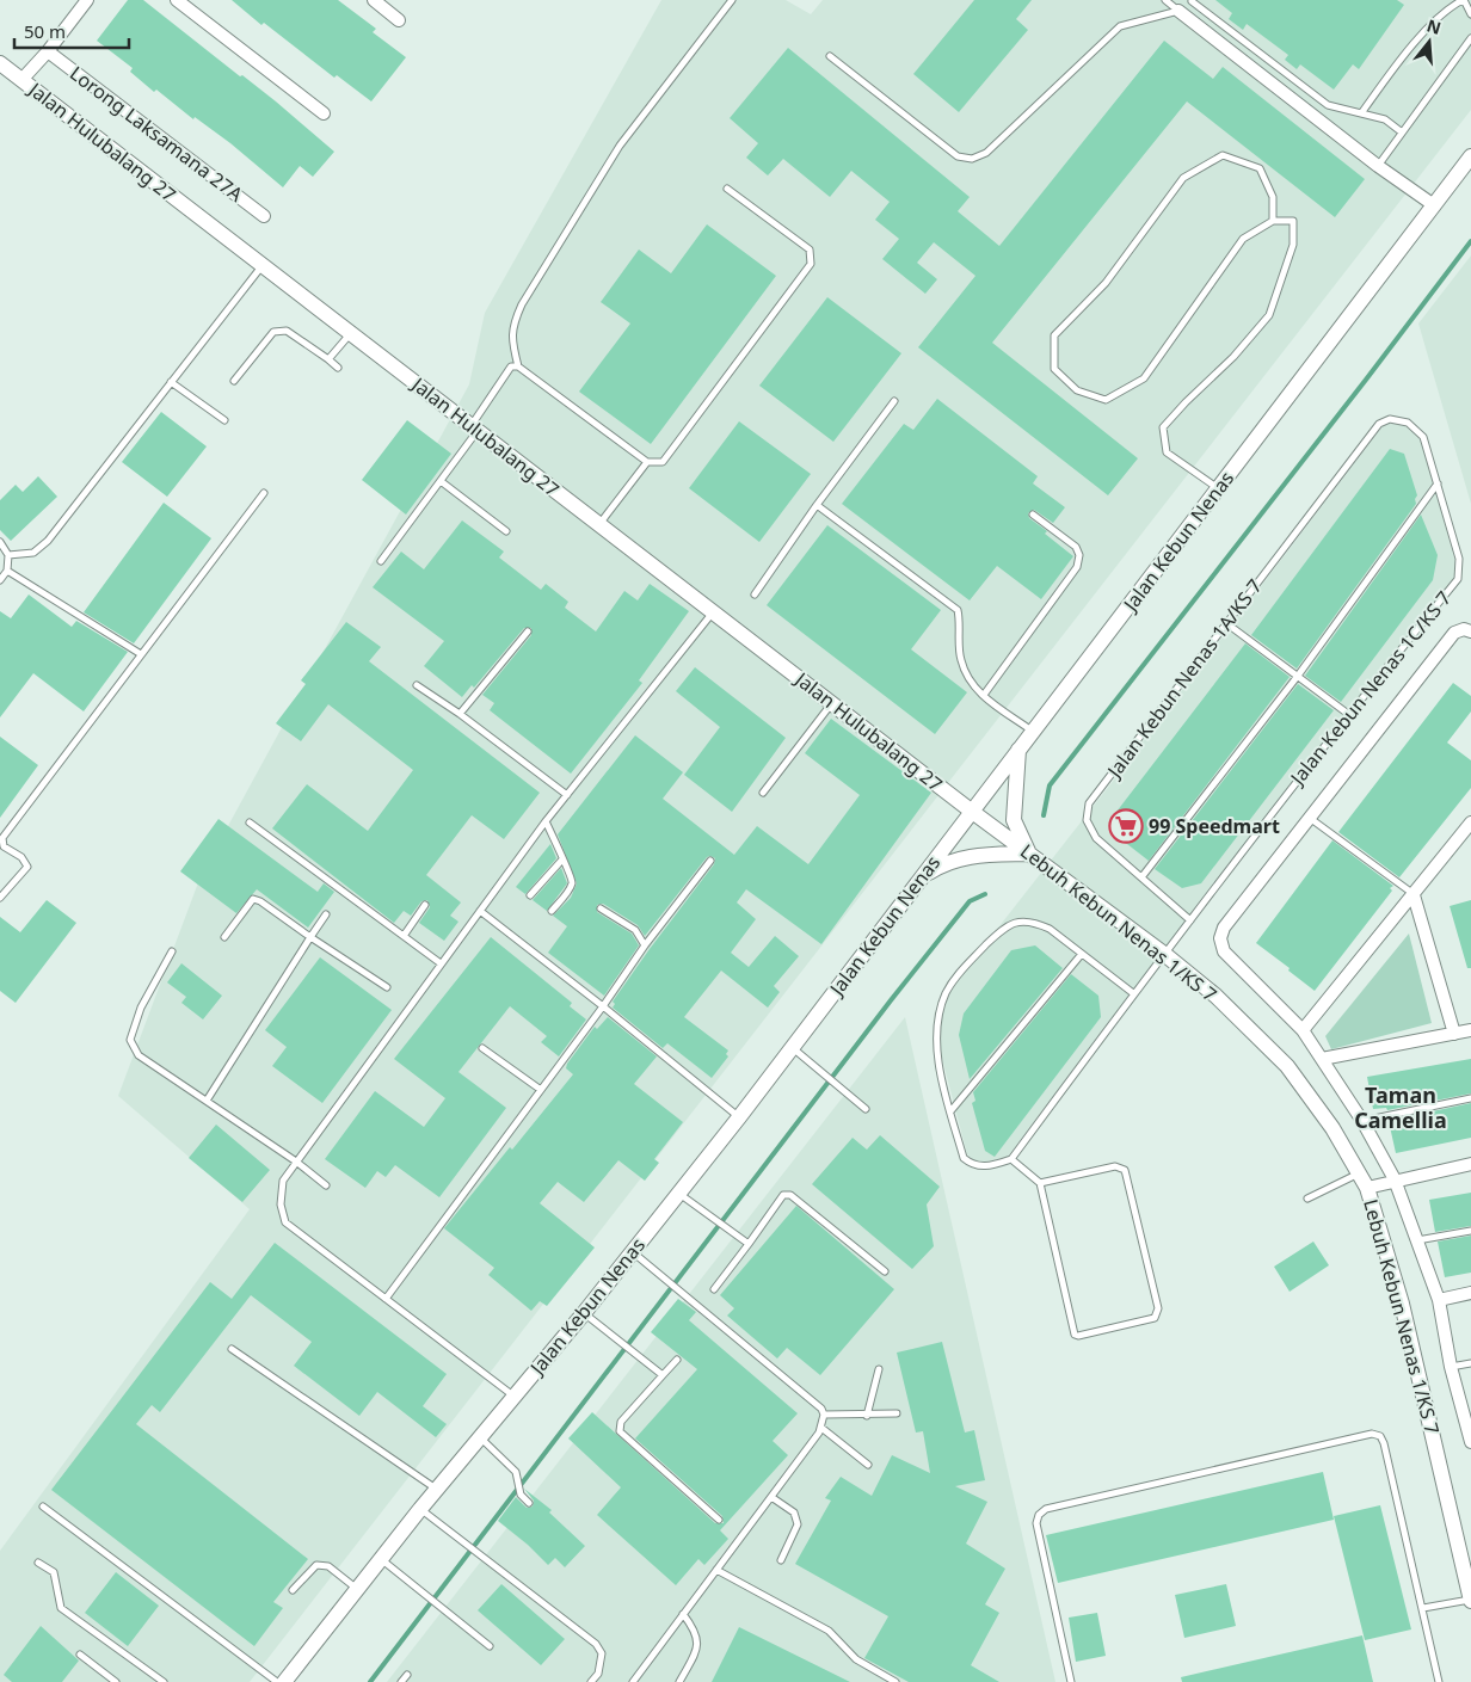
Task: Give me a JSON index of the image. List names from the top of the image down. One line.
{"streets":{"street":["Lorong Laksamana 27A","Jalan Hulubalang 27","Jalan Kebun Nenas","Lebuh Kebun Nenas 1/KS 7"],"lane":["Jalan Kebun Nenas 1A/KS 7","Jalan Kebun Nenas 1C/KS 7"]},"crossings":[["Jalan Hulubalang 27","Jalan Kebun Nenas"],["Jalan Hulubalang 27","Lebuh Kebun Nenas 1/KS 7"],["Jalan Kebun Nenas","Lebuh Kebun Nenas 1/KS 7"],["Jalan Kebun Nenas 1A/KS 7","Jalan Kebun Nenas 1C/KS 7"],["Jalan Kebun Nenas 1C/KS 7","Lebuh Kebun Nenas 1/KS 7"]],"districts":["Taman Camellia"],"places":{"supermarket":["99 Speedmart"]},"scale_bar":"50 m","north":"top"}
